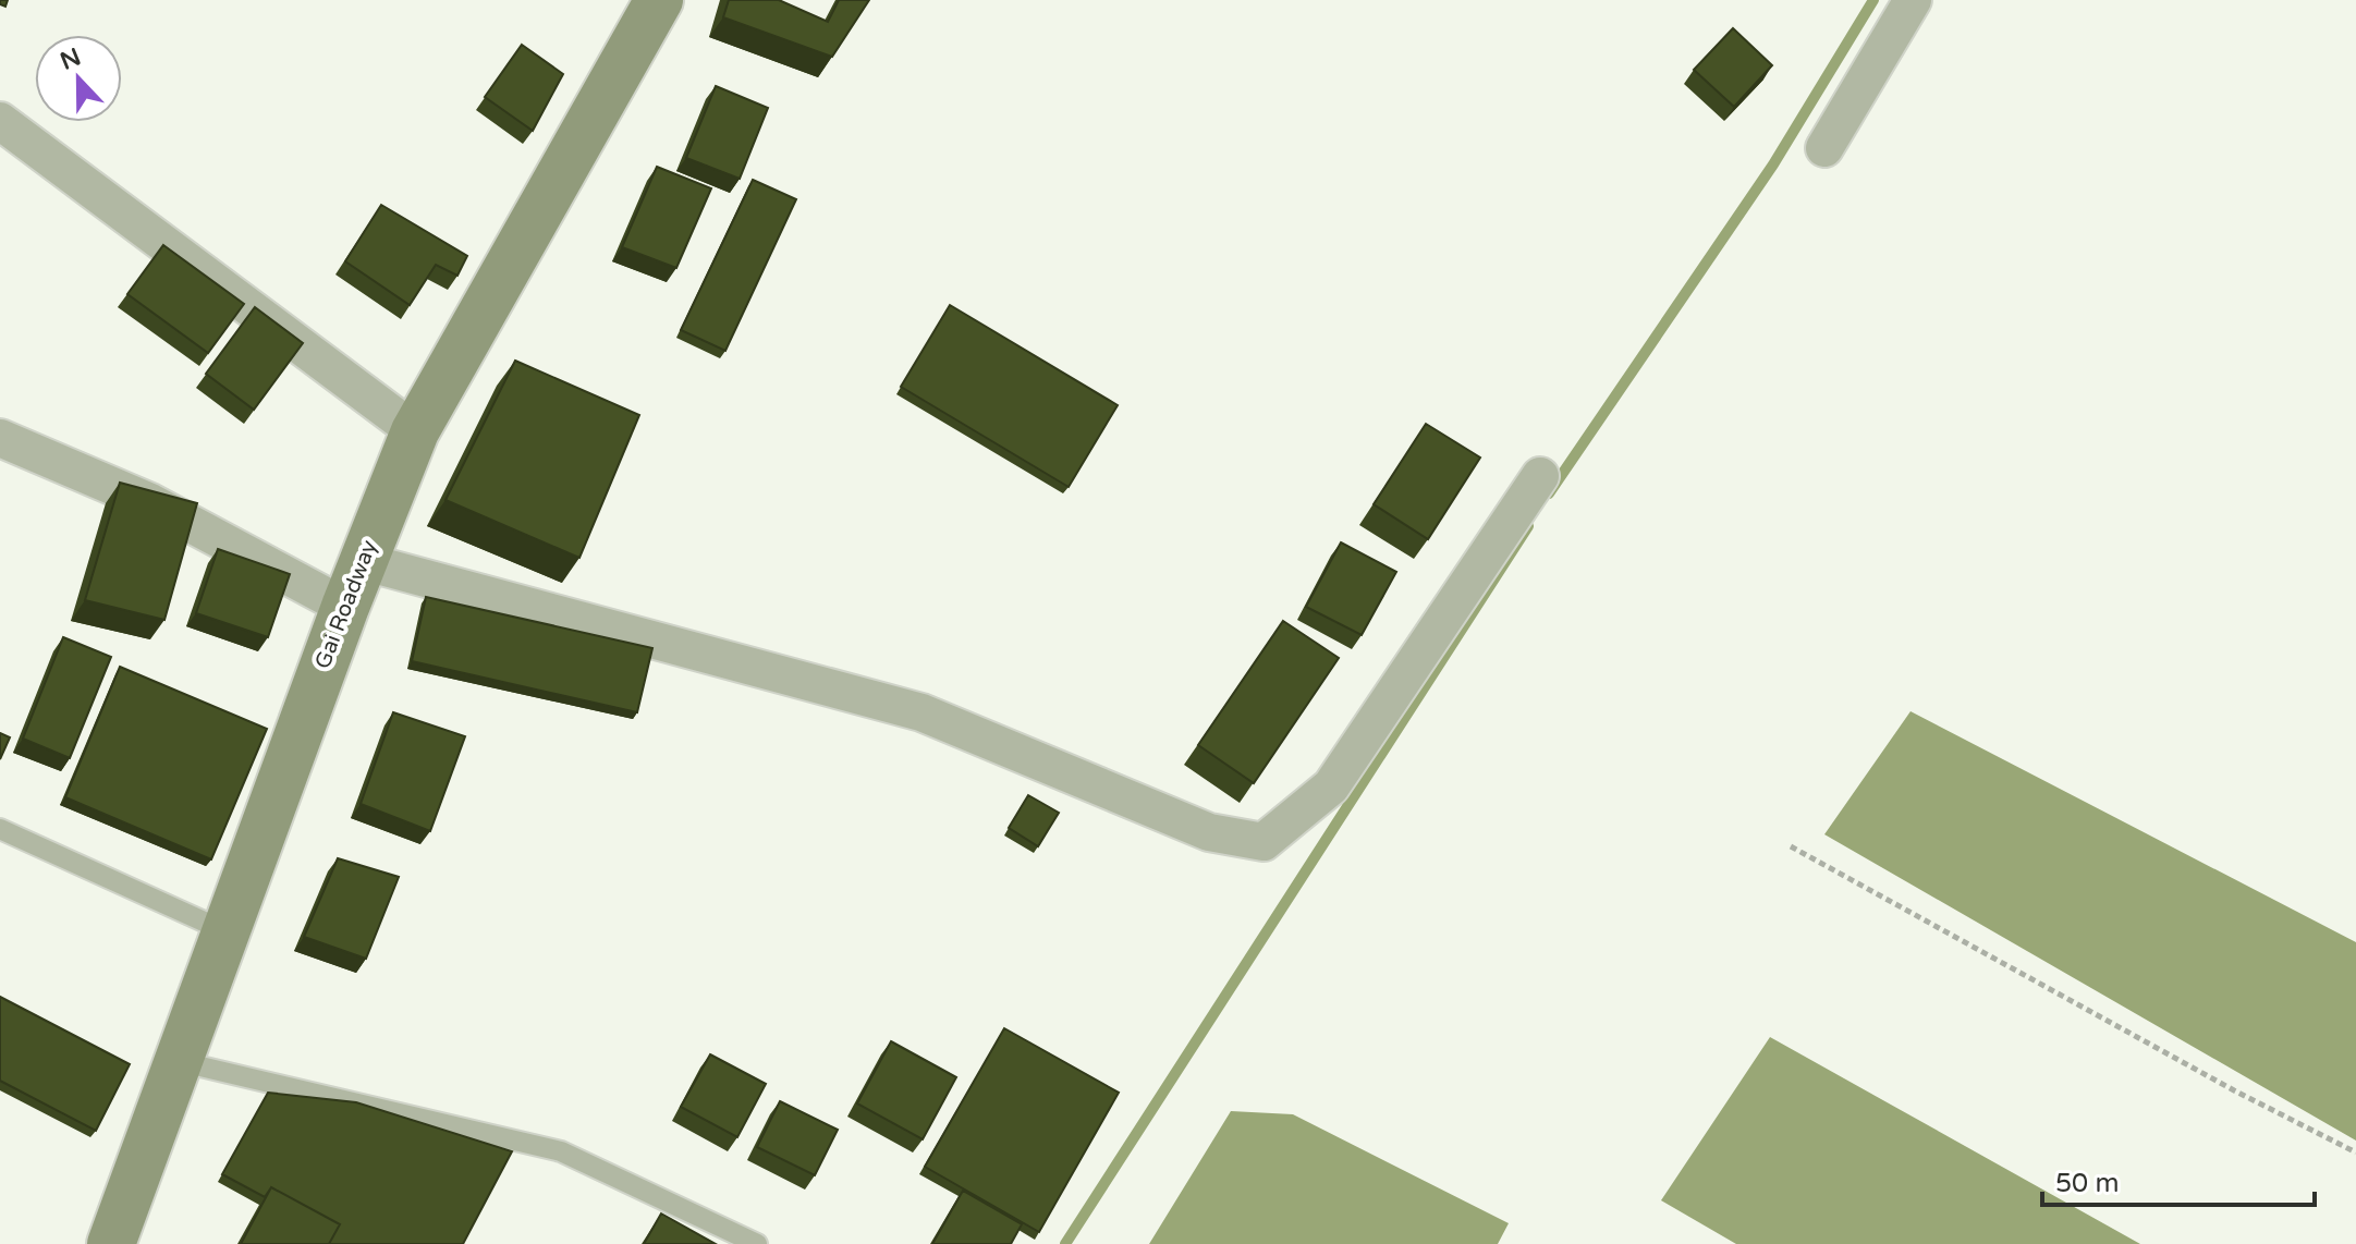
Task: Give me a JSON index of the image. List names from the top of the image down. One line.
{"streets":{"main road":["Gai Roadway"]},"scale_bar":"50 m","north":"top"}
